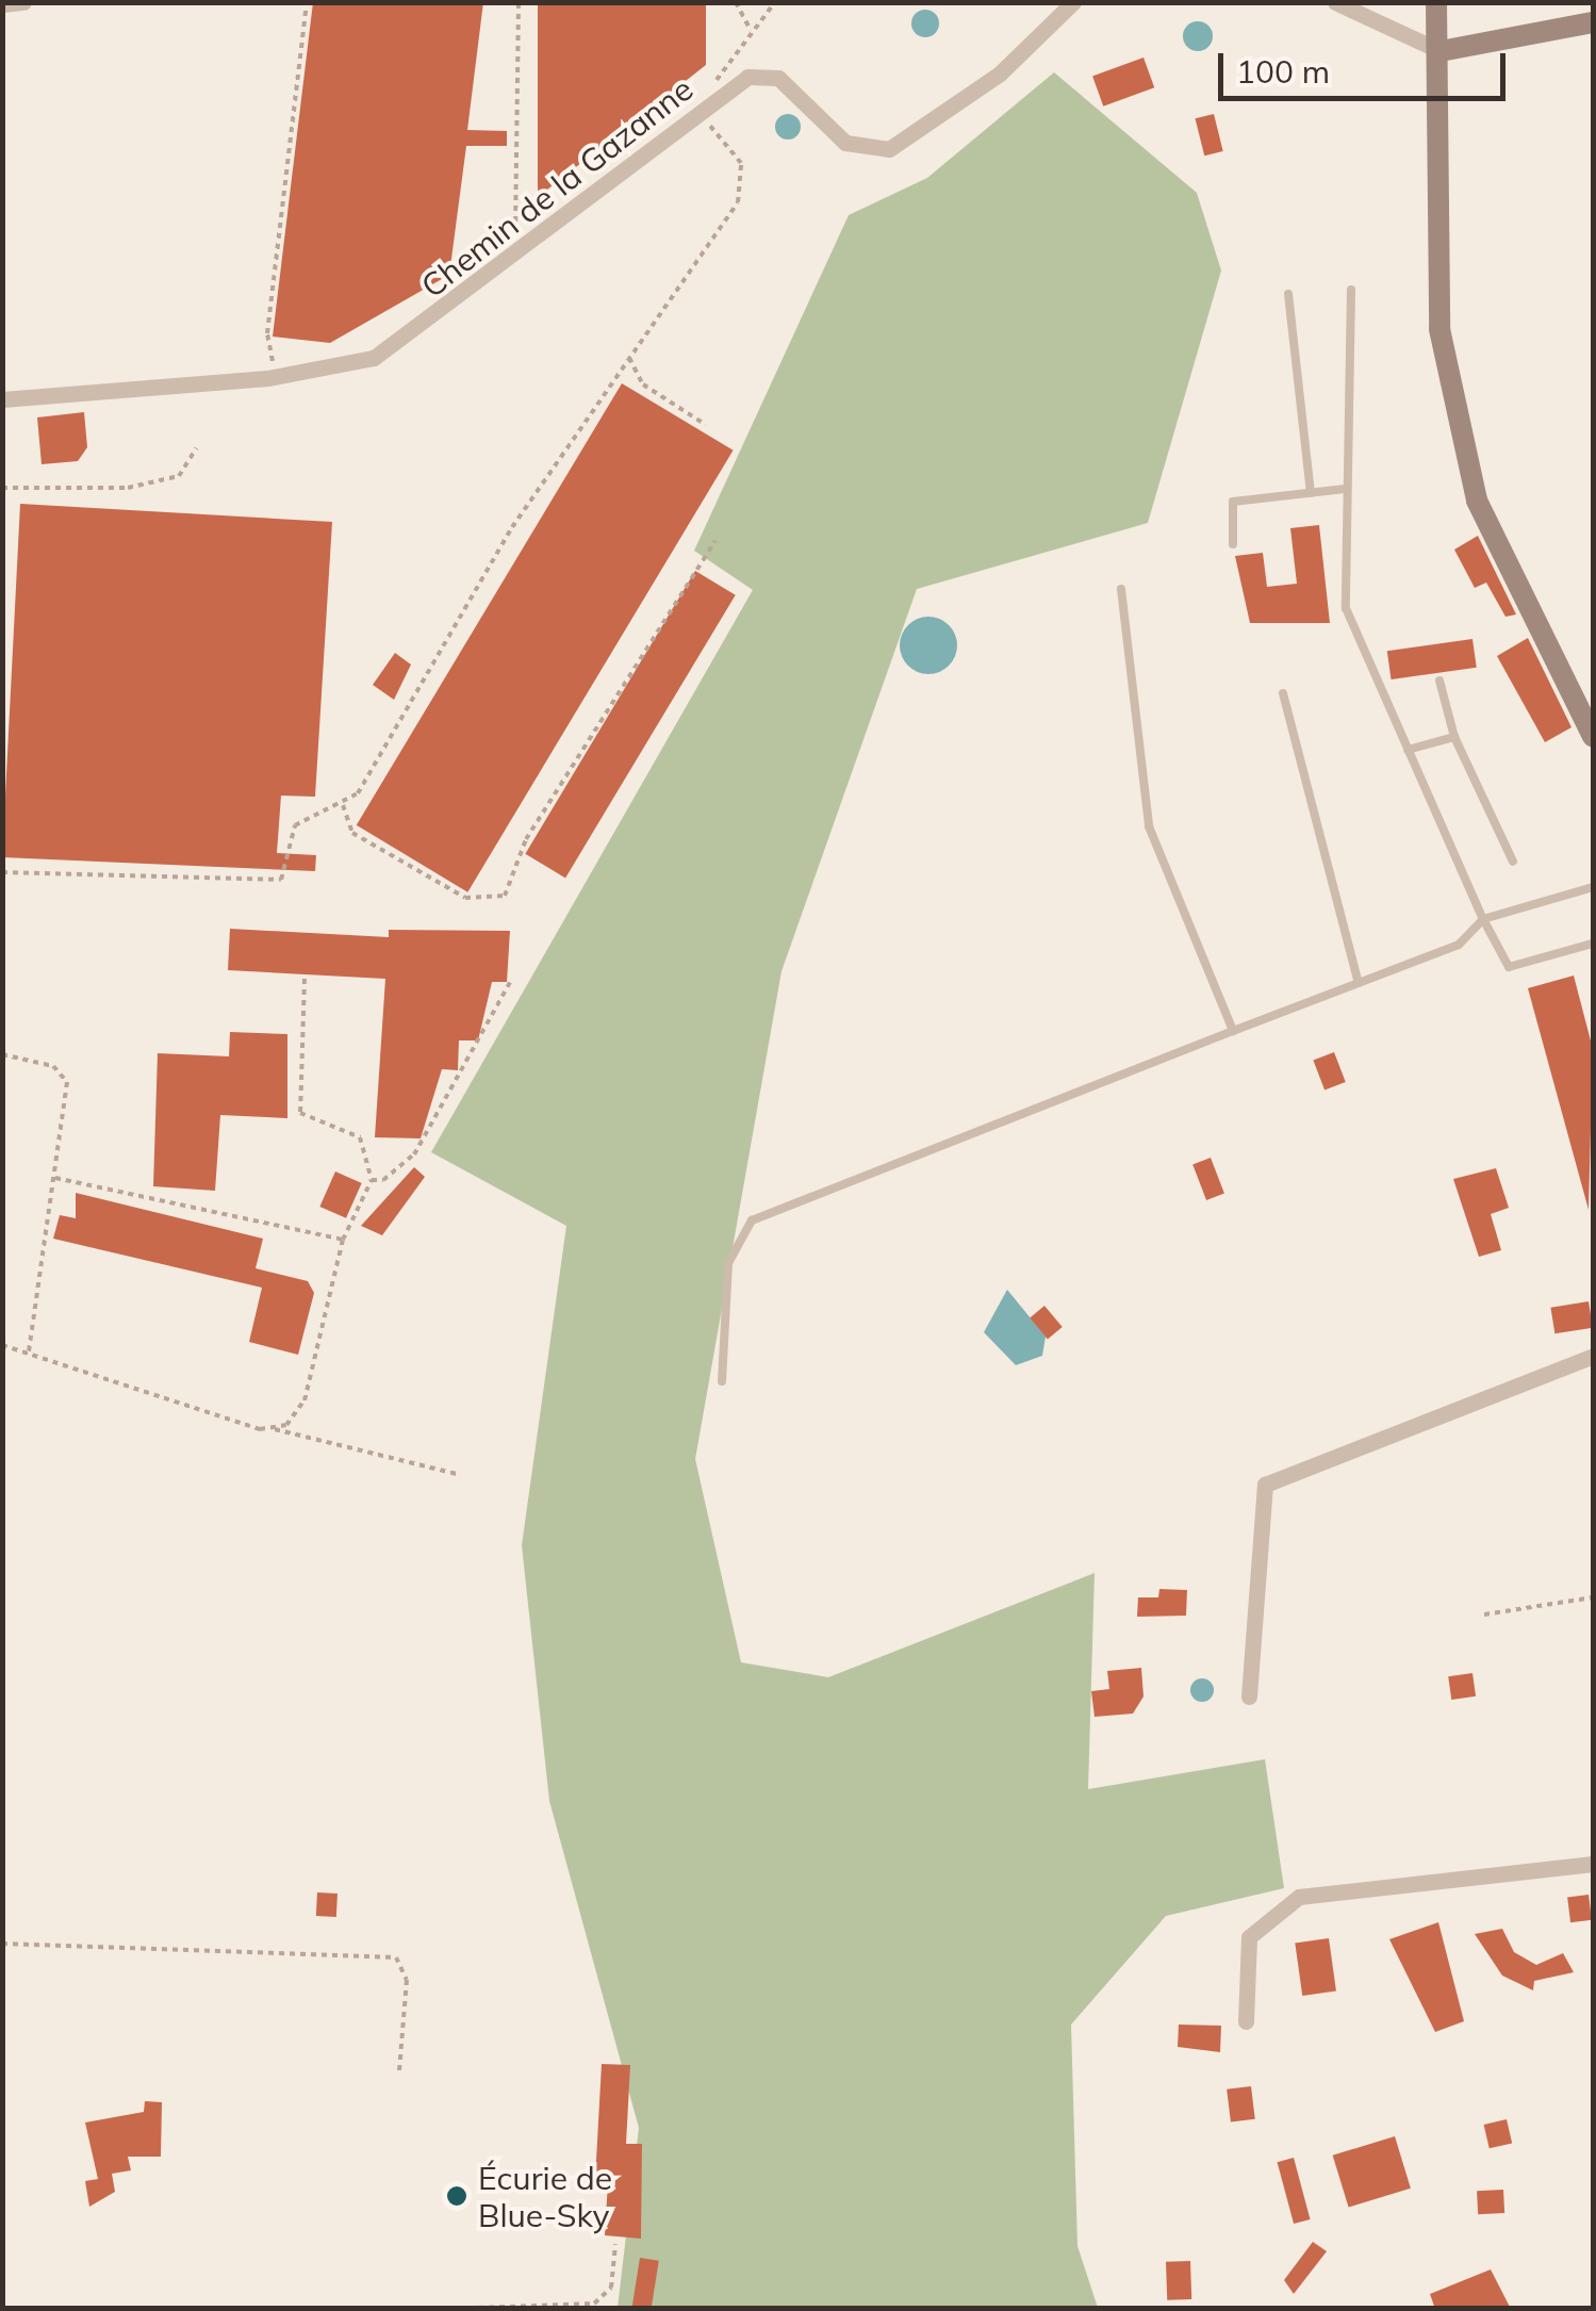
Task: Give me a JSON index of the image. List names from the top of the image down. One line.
{"streets":{"street":["Chemin de la Gazanne"]},"places":["Écurie de Blue-Sky"],"scale_bar":"100 m"}
